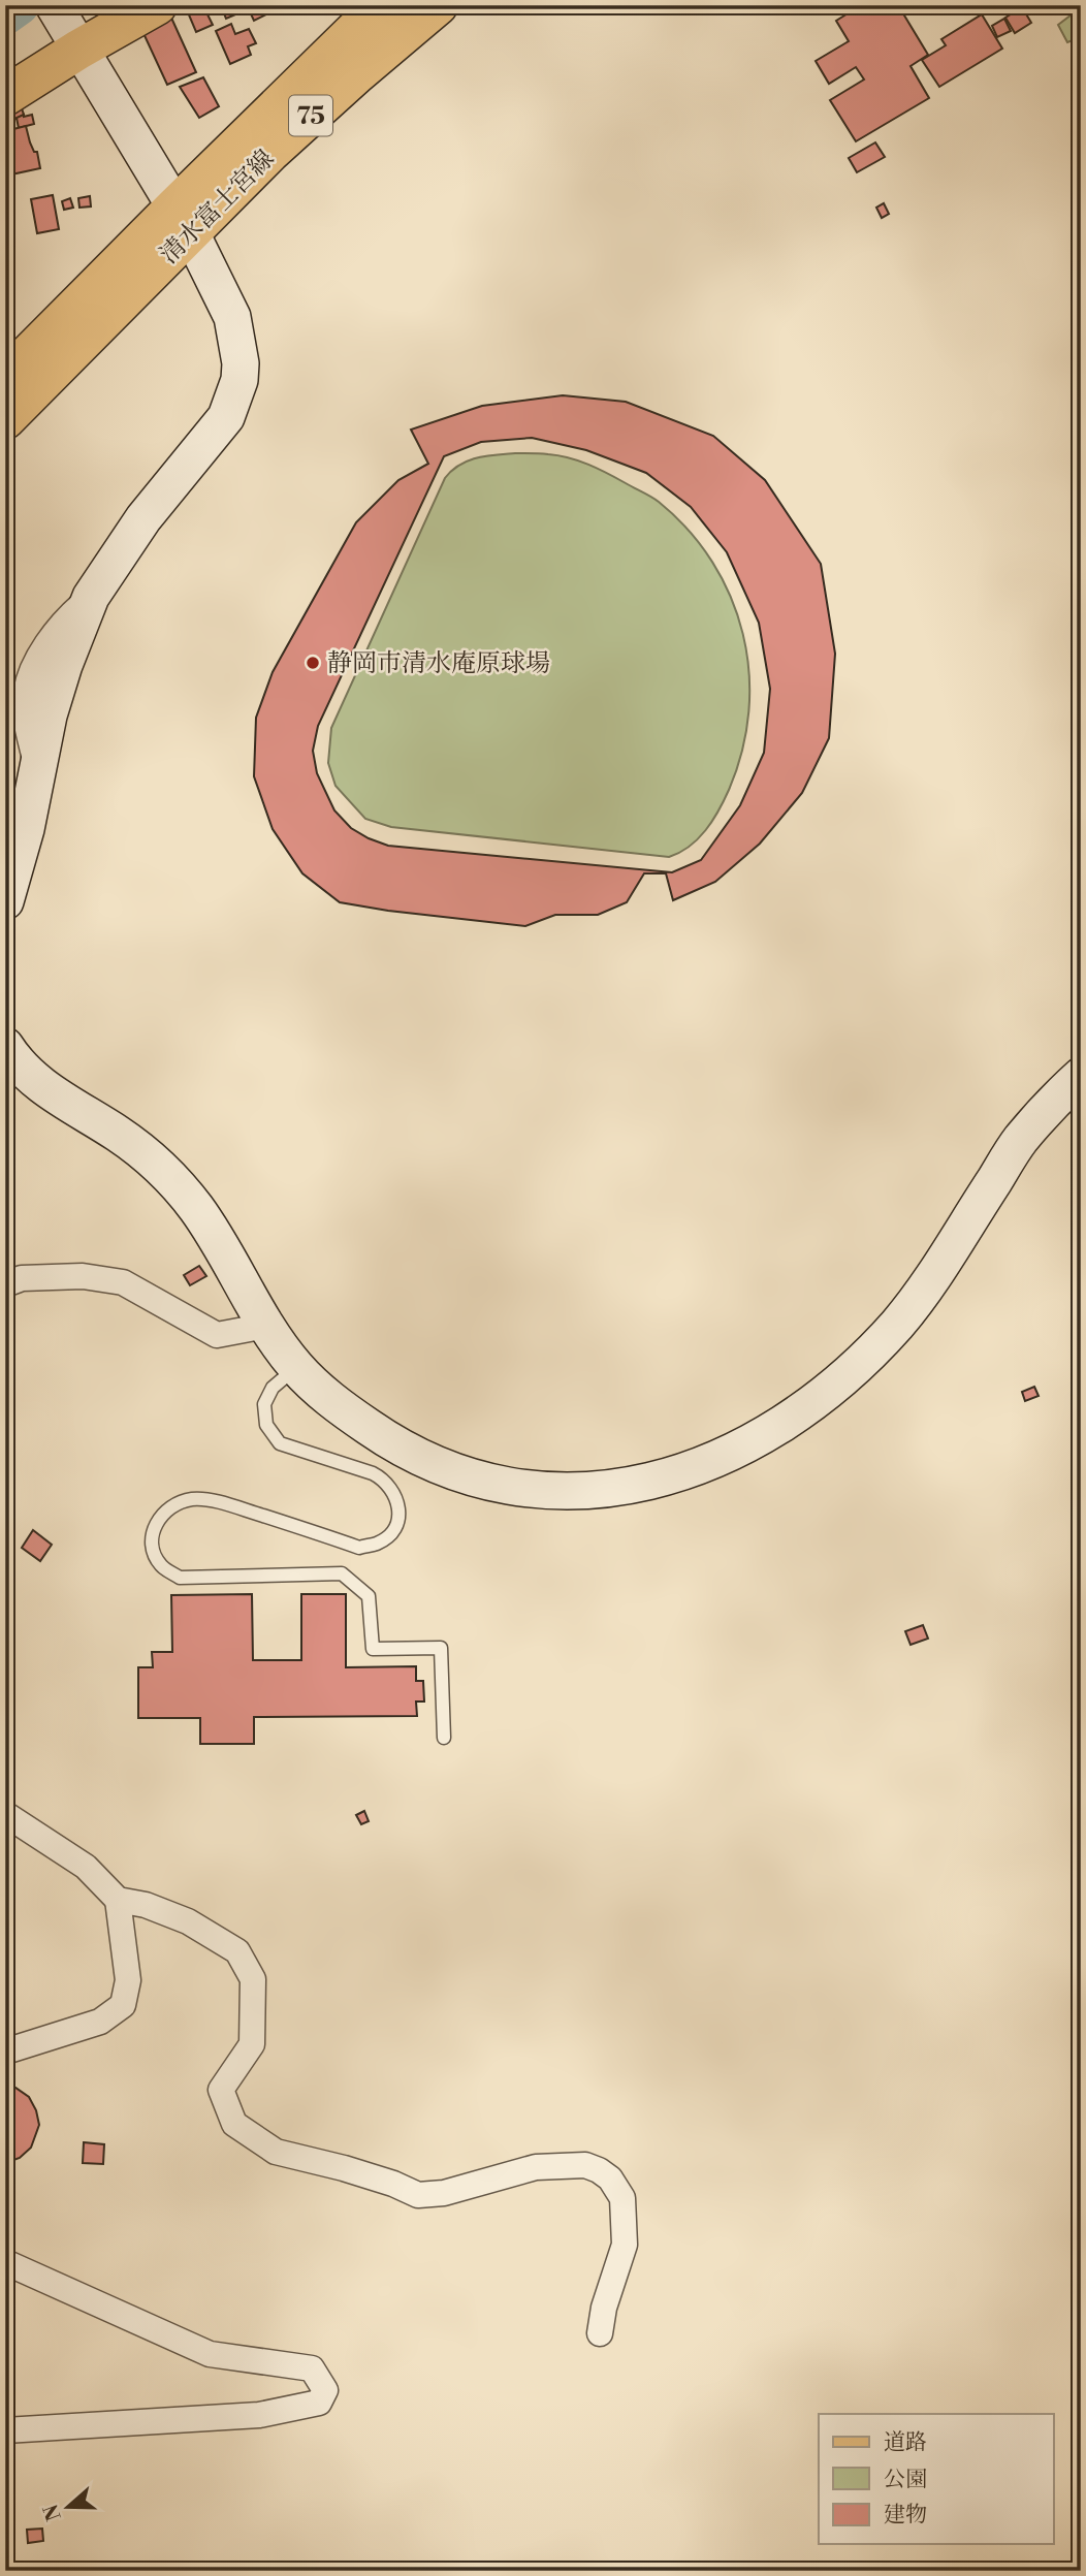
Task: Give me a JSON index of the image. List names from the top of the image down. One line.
{"streets":{"main road":["75","清水富士宮線"]},"places":["静岡市清水庵原球場"],"legend":["道路","公園","建物"],"north":"left"}
